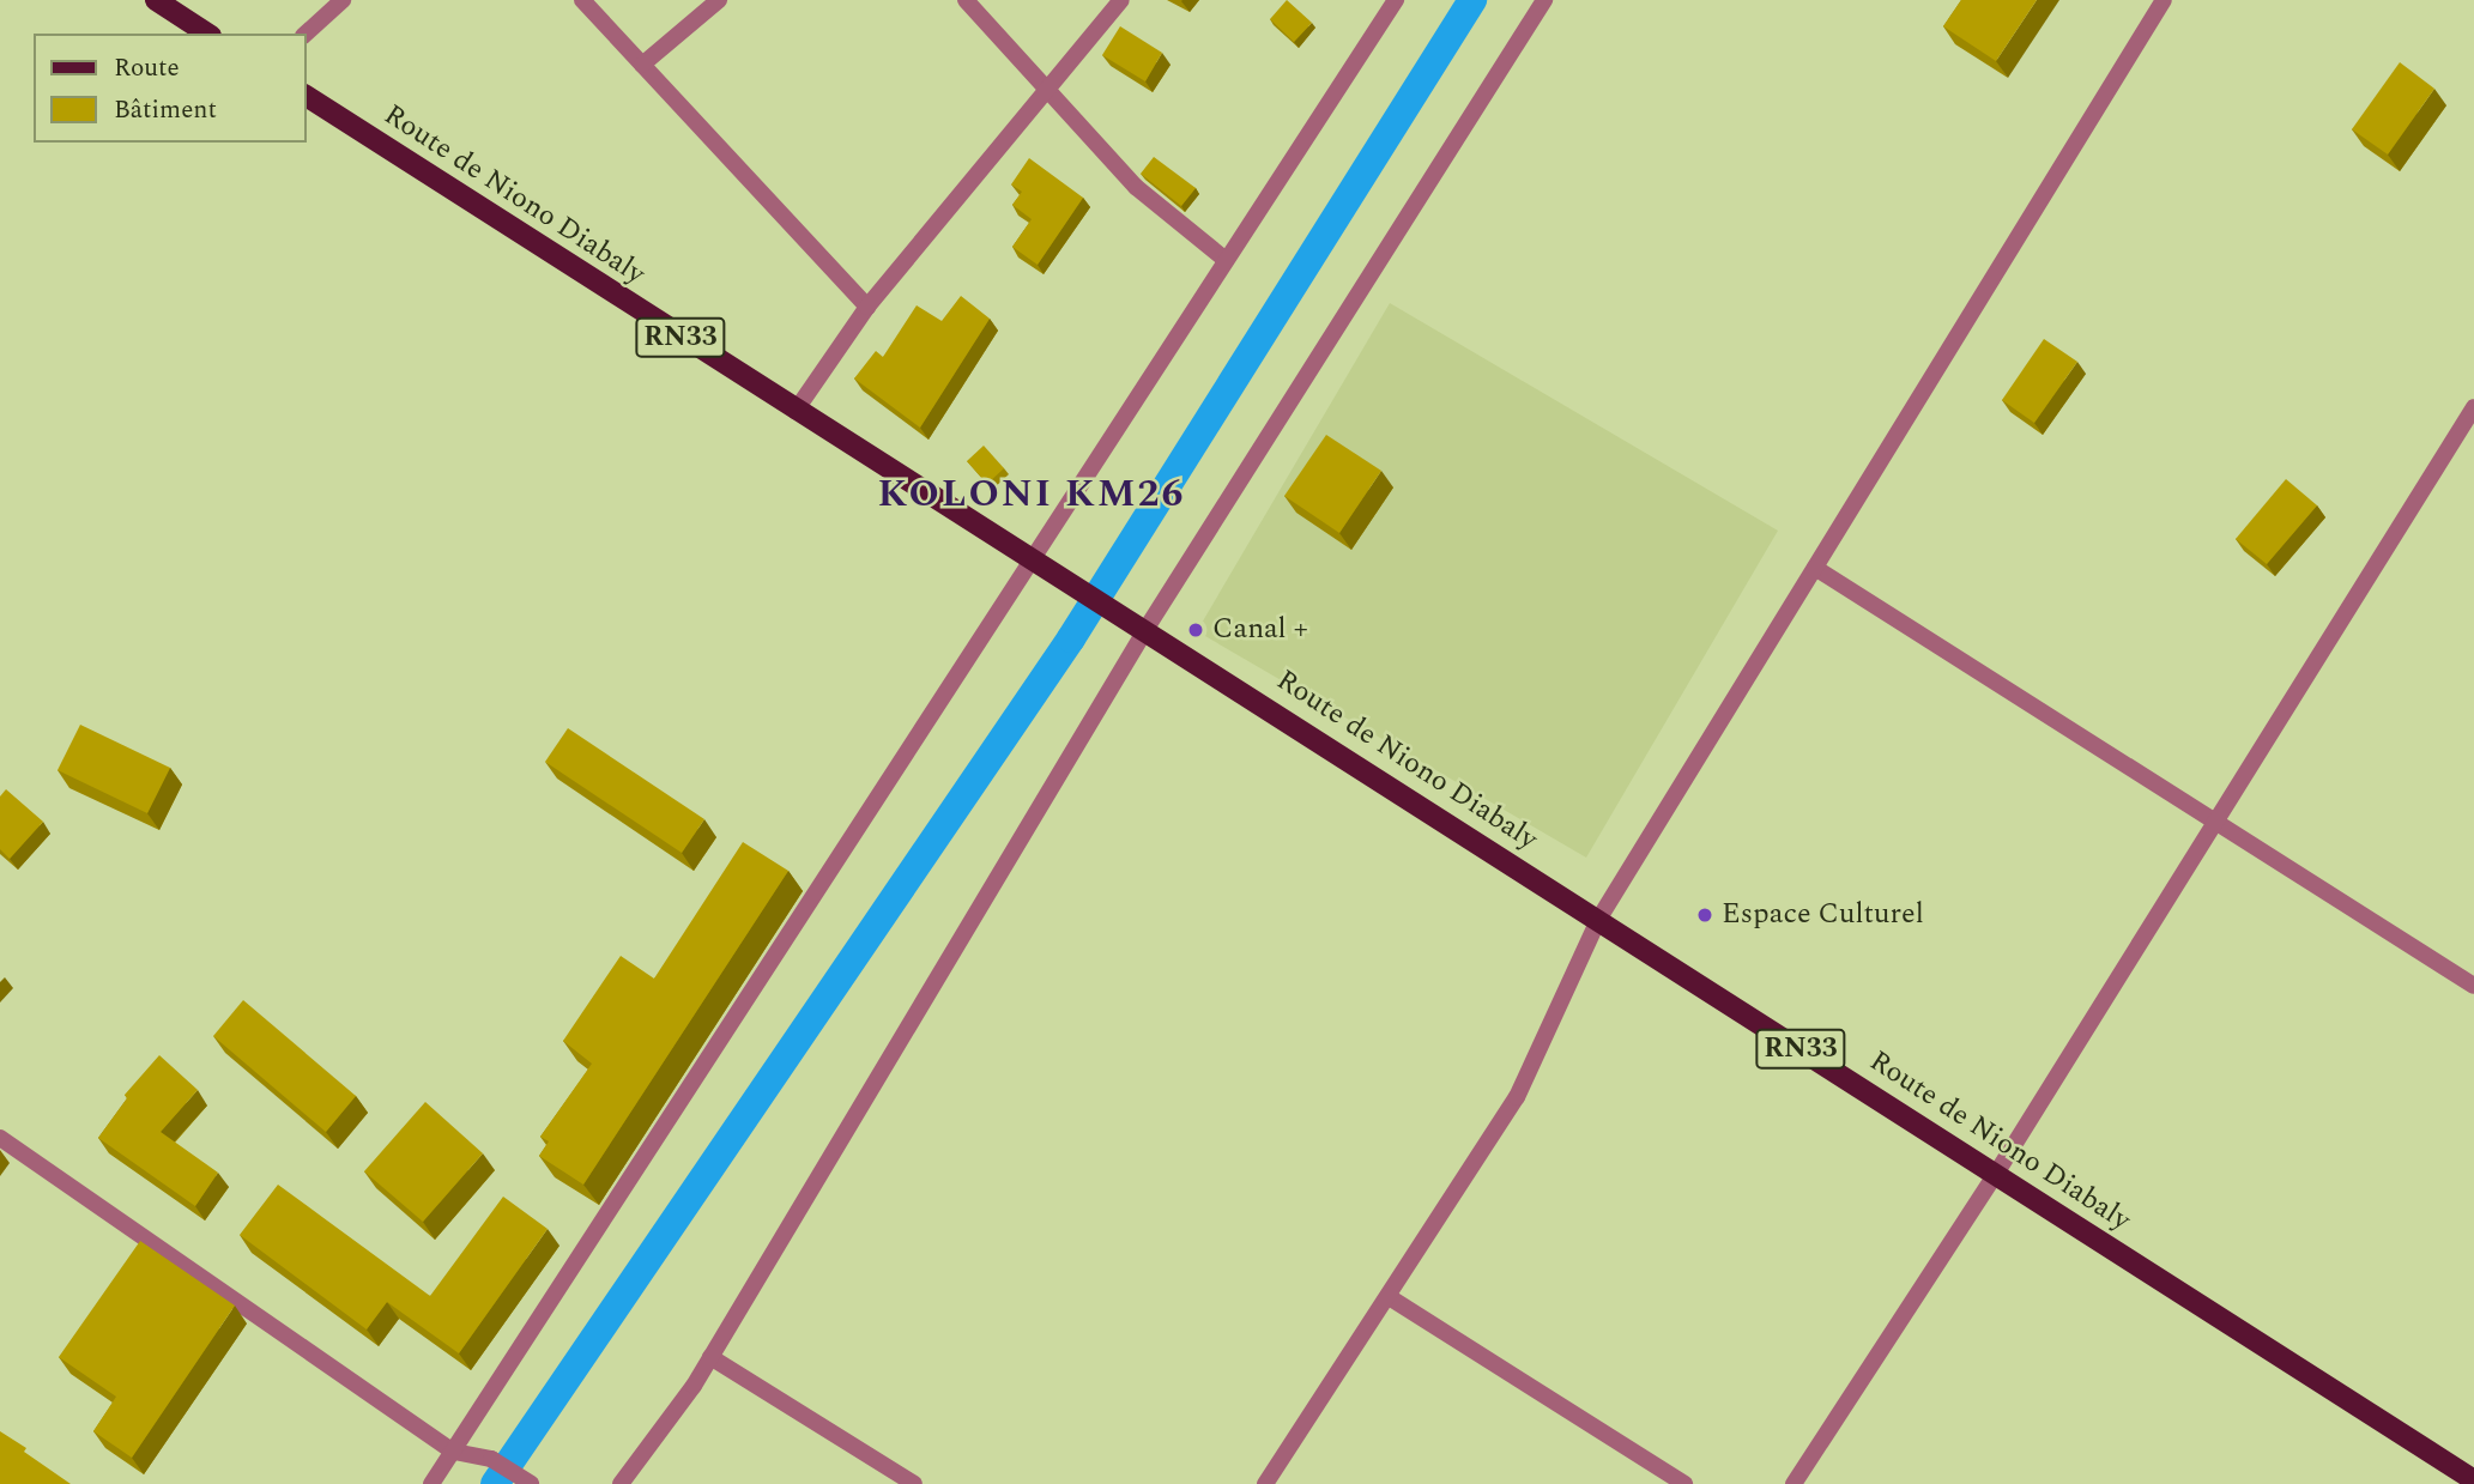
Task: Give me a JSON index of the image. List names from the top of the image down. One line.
{"streets":{"main road":["Route de Niono Diabaly","RN33"]},"districts":["KOLONI KM26"],"places":["Canal +","Espace Culturel"],"legend":["Route","Bâtiment"]}
